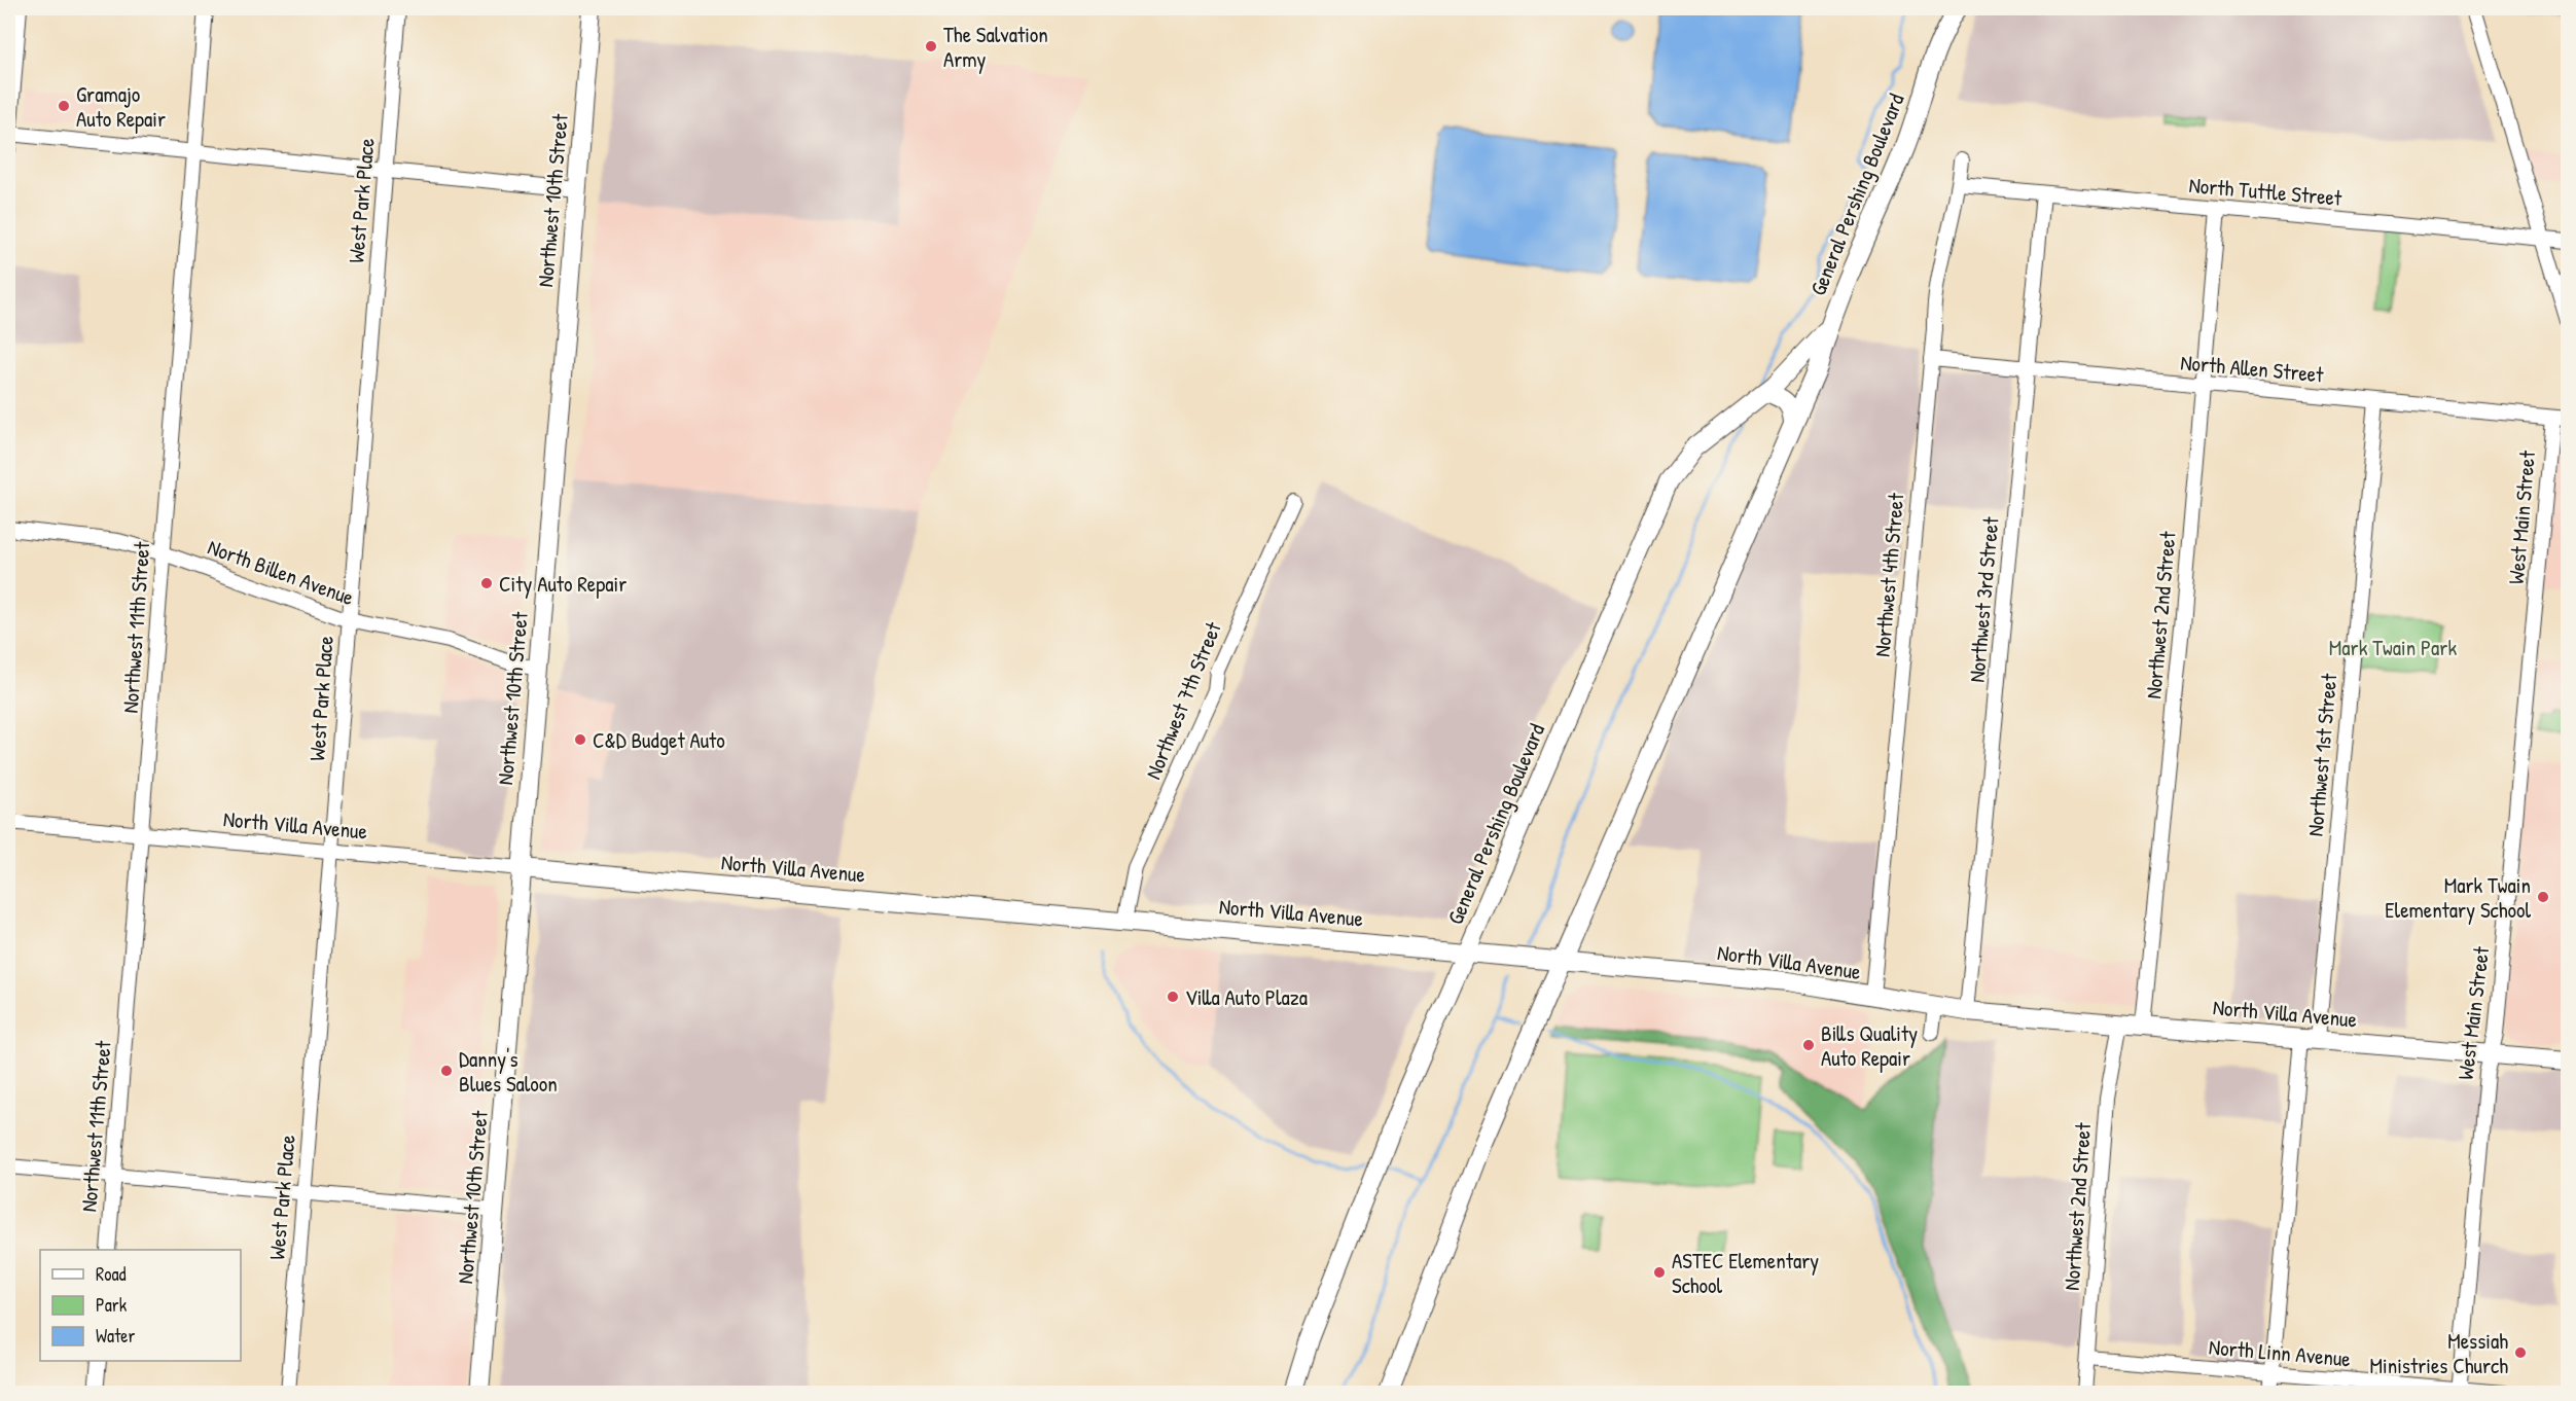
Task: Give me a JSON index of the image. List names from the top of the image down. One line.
{"streets":{"main road":["General Pershing Boulevard","Northwest 10th Street","North Villa Avenue"],"street":["North Tuttle Street","West Park Place","North Allen Street","West Main Street","North Billen Avenue","Northwest 4th Street","Northwest 3rd Street","Northwest 2nd Street","Northwest 11th Street","Northwest 7th Street","Northwest 1st Street","North Linn Avenue"]},"crossings":[["North Tuttle Street","Northwest 4th Street"],["North Tuttle Street","Northwest 3rd Street"],["North Tuttle Street","Northwest 2nd Street"],["General Pershing Boulevard","North Villa Avenue"],["West Park Place","North Billen Avenue"],["West Park Place","North Villa Avenue"],["Northwest 10th Street","North Billen Avenue"],["Northwest 10th Street","North Villa Avenue"],["North Allen Street","West Main Street"],["North Allen Street","Northwest 4th Street"],["North Allen Street","Northwest 3rd Street"],["North Allen Street","Northwest 2nd Street"],["North Allen Street","Northwest 1st Street"],["West Main Street","North Villa Avenue"],["West Main Street","North Linn Avenue"],["North Billen Avenue","Northwest 11th Street"],["Northwest 4th Street","North Villa Avenue"],["Northwest 3rd Street","North Villa Avenue"],["Northwest 2nd Street","North Villa Avenue"],["Northwest 2nd Street","North Linn Avenue"],["Northwest 11th Street","North Villa Avenue"],["Northwest 7th Street","North Villa Avenue"],["Northwest 1st Street","North Villa Avenue"],["Northwest 1st Street","North Linn Avenue"]],"parks":["Mark Twain Park"],"places":["The Salvation Army","Gramajo Auto Repair","City Auto Repair","C&D Budget Auto","Mark Twain Elementary School","Villa Auto Plaza","Bills Quality Auto Repair","Danny's Blues Saloon","ASTEC Elementary School","Messiah Ministries Church"],"legend":["Road","Park","Water"]}
